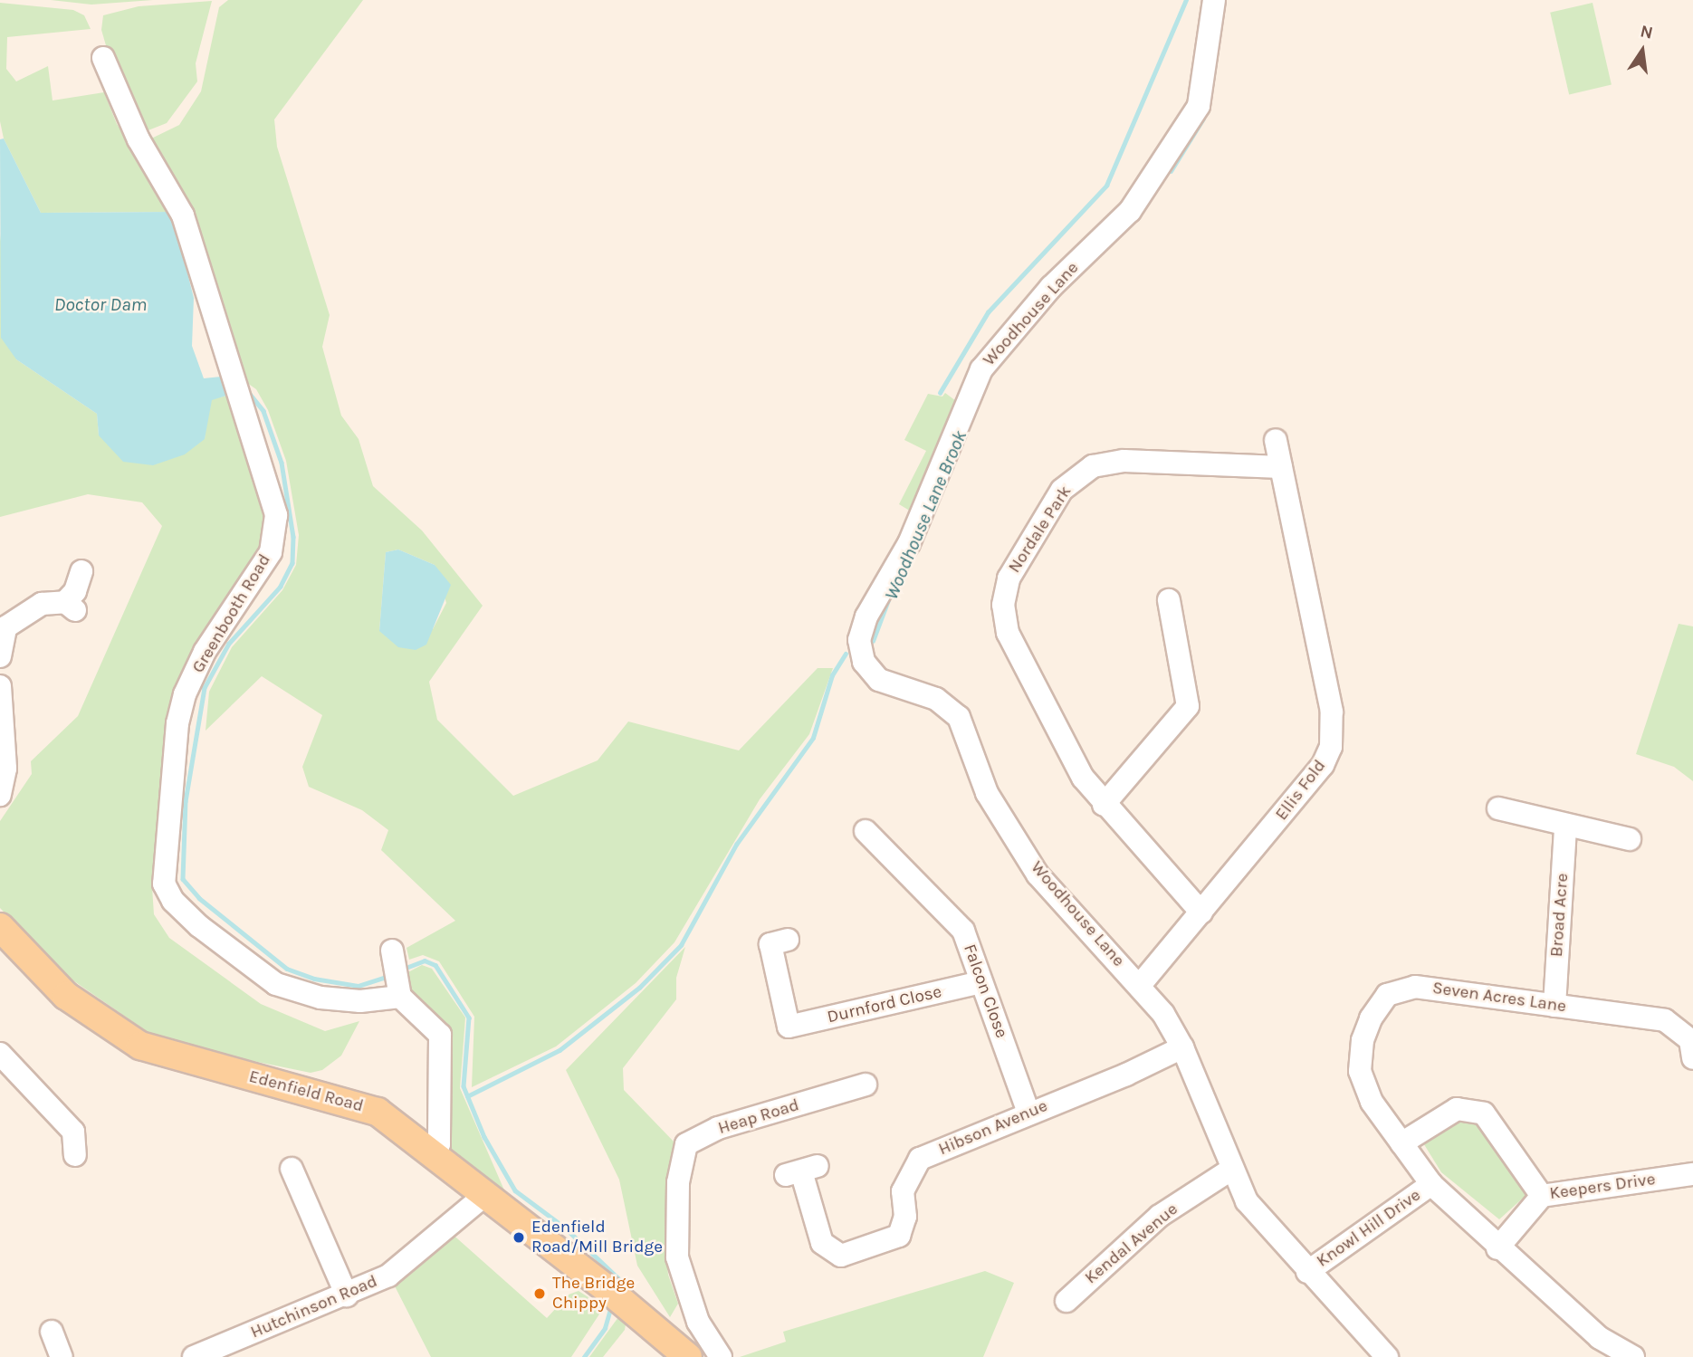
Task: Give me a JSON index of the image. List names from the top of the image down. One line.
{"streets":{"main road":["Edenfield Road"],"street":["Woodhouse Lane","Nordale Park","Greenbooth Road","Ellis Fold","Broad Acre","Falcon Close","Seven Acres Lane","Durnford Close","Heap Road","Hibson Avenue","Keepers Drive","Knowl Hill Drive","Kendal Avenue","Hutchinson Road"]},"crossings":[["Woodhouse Lane","Ellis Fold"],["Woodhouse Lane","Hibson Avenue"],["Woodhouse Lane","Knowl Hill Drive"],["Woodhouse Lane","Kendal Avenue"],["Nordale Park","Ellis Fold"],["Broad Acre","Seven Acres Lane"],["Falcon Close","Durnford Close"],["Falcon Close","Hibson Avenue"],["Seven Acres Lane","Keepers Drive"],["Seven Acres Lane","Knowl Hill Drive"],["Edenfield Road","Hutchinson Road"]],"water":["Doctor Dam","Woodhouse Lane Brook"],"places":["Edenfield Road/Mill Bridge","The Bridge Chippy"],"north":"top"}
